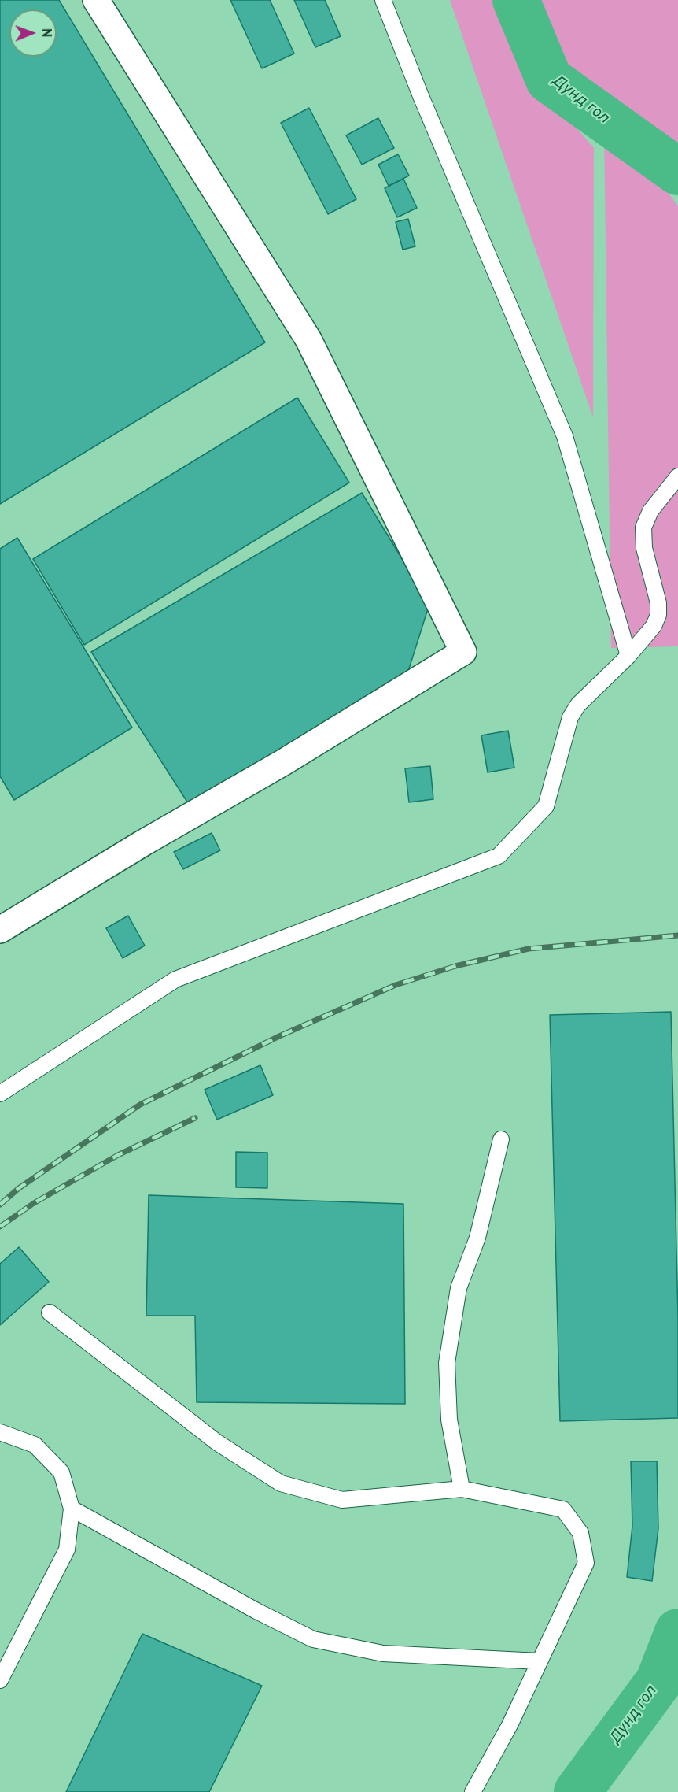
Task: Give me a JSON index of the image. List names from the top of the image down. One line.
{"water":["Дунд гол"],"north":"right"}
